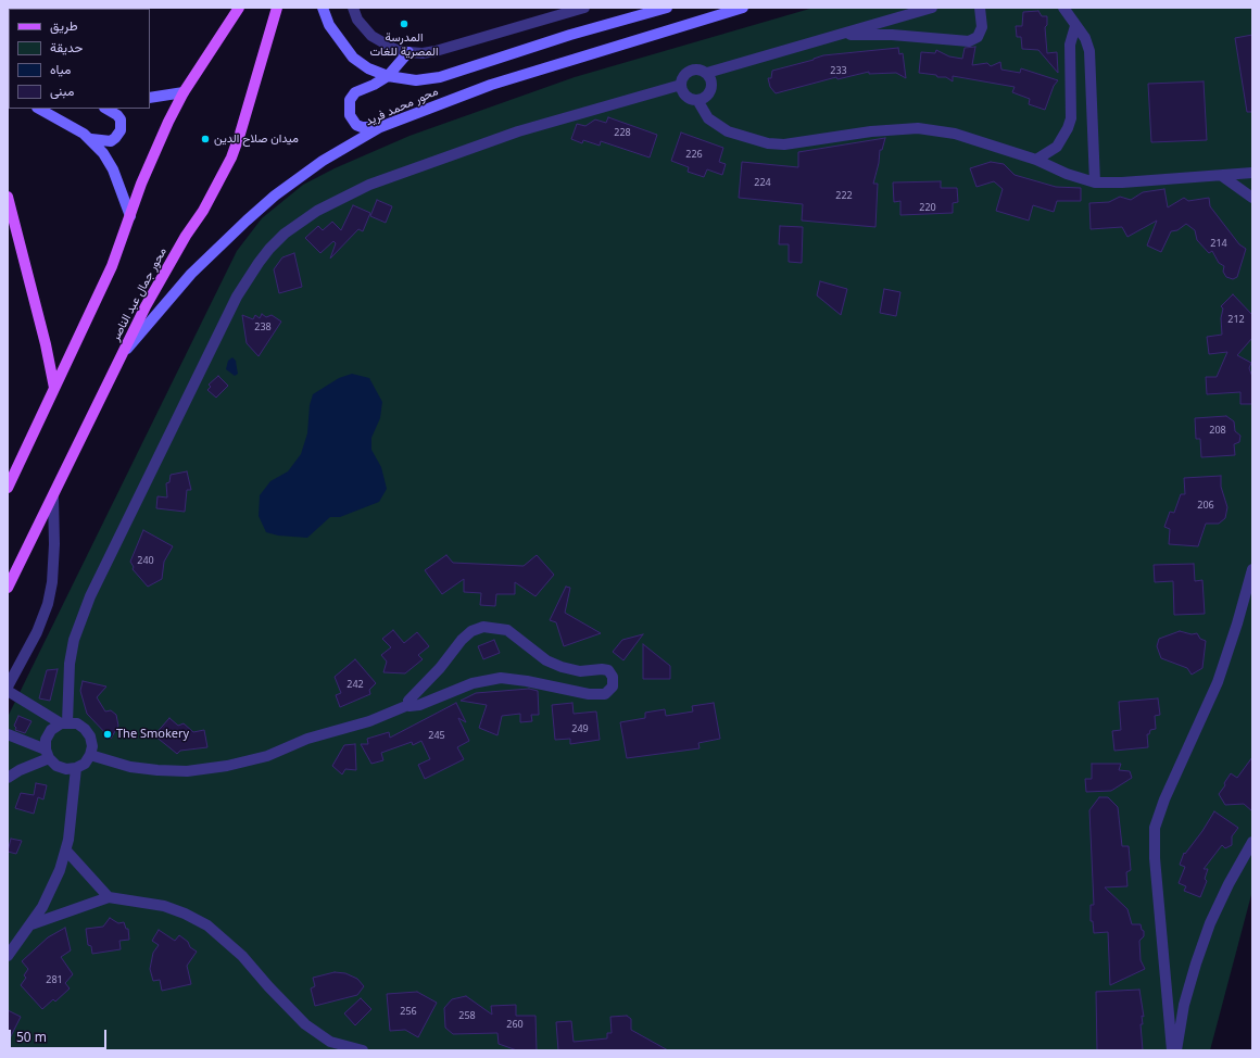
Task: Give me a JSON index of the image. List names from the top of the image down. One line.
{"streets":{"main road":["محور محمد فريد","محور جمال عبد الناصر"]},"crossings":[["محور محمد فريد","محور جمال عبد الناصر"]],"places":["المدرسة المصرية للغات","ميدان صلاح الدين","The Smokery"],"house_numbers":["233","228","226","224","222","220","214","212","238","208","206","240","242","249","245","281","256","258","260"],"legend":["طريق","حديقة","مياه","مبنى"],"scale_bar":"50 m"}
